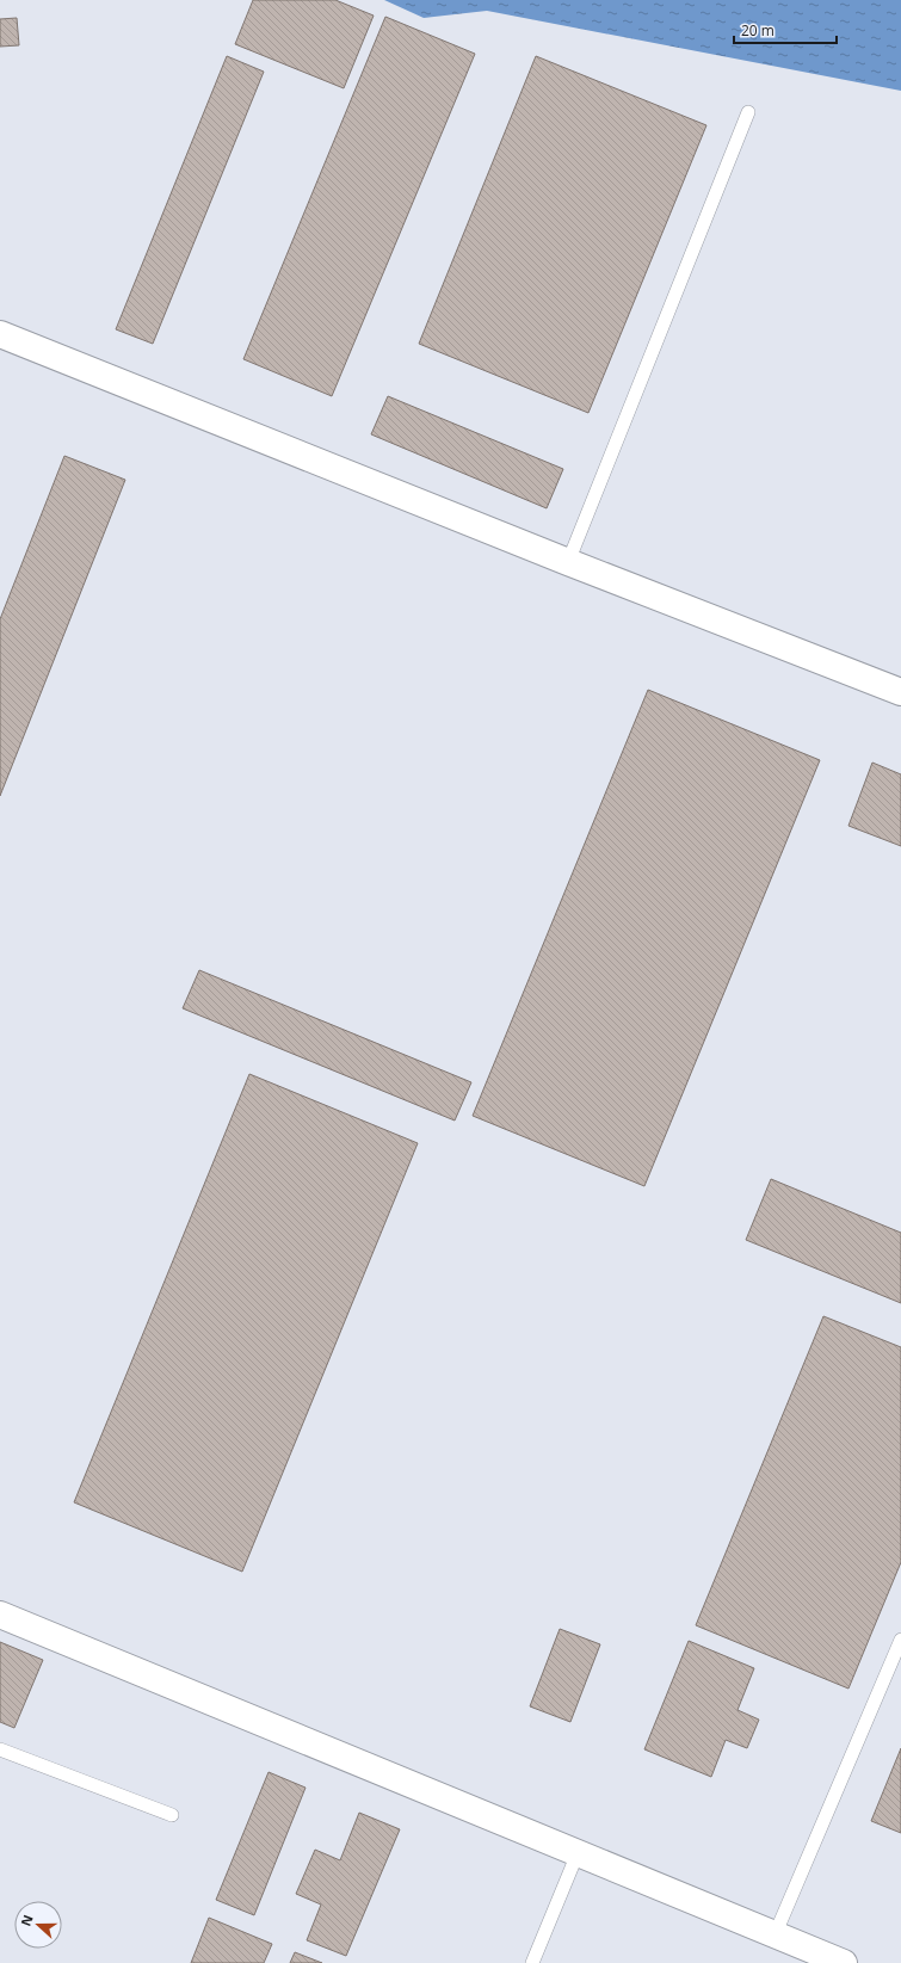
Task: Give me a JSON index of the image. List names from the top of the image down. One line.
{"scale_bar":"20 m","north":"left"}
